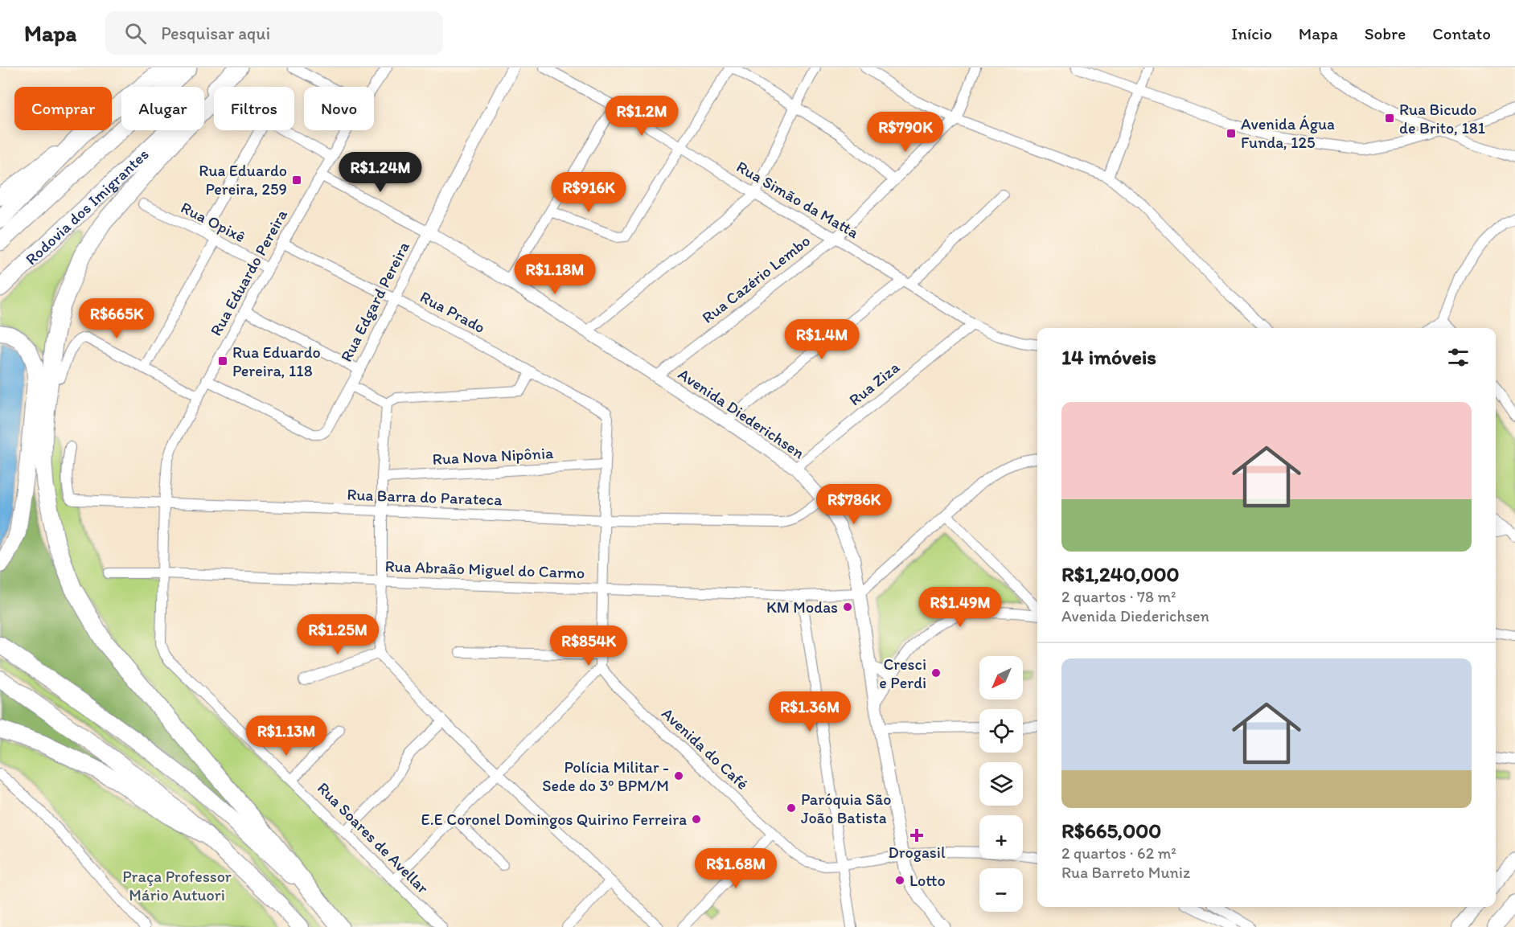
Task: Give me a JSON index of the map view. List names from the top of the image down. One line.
{"streets":{"highway":["Rodovia dos Imigrantes"],"street":["Rua Simão da Matta","Rua Opixê","Rua Eduardo Pereira","Rua Cazério Lembo","Rua Edgard Pereira","Rua Prado","Rua Ziza","Avenida Diederichsen","Rua Nova Nipônia","Rua Barra do Parateca","Rua Abraão Miguel do Carmo","Avenida do Café","Rua Soares de Avellar"]},"crossings":[["Rua Simão da Matta","Rua Cazério Lembo"],["Rua Simão da Matta","Rua Ziza"],["Rua Opixê","Rua Eduardo Pereira"],["Rua Eduardo Pereira","Rua Edgard Pereira"],["Rua Eduardo Pereira","Rua Prado"],["Rua Eduardo Pereira","Avenida Diederichsen"],["Rua Eduardo Pereira","Rua Barra do Parateca"],["Rua Eduardo Pereira","Rua Soares de Avellar"],["Rua Cazério Lembo","Avenida Diederichsen"],["Rua Edgard Pereira","Rua Prado"],["Rua Edgard Pereira","Avenida Diederichsen"],["Rua Prado","Rua Nova Nipônia"],["Rua Ziza","Avenida Diederichsen"],["Avenida Diederichsen","Rua Barra do Parateca"],["Avenida Diederichsen","Rua Abraão Miguel do Carmo"],["Avenida Diederichsen","Avenida do Café"],["Rua Barra do Parateca","Rua Soares de Avellar"],["Rua Abraão Miguel do Carmo","Rua Soares de Avellar"]],"parks":["Praça Professor Mário Autuori"],"places":{"transit":["Rua Bicudo de Brito, 181","Avenida Água Funda, 125","Rua Eduardo Pereira, 259","Rua Eduardo Pereira, 118"],"other":["KM Modas","Cresci e Perdi","Polícia Militar - Sede do 3º BPM/M","Paróquia São João Batista","E.E Coronel Domingos Quirino Ferreira","Lotto"],"health":["Drogasil"]},"north":"bottom left","page":{"header":"Mapa","search":"Pesquisar aqui","nav":["Início","Mapa","Sobre","Contato"],"chip":["Comprar","Alugar","Filtros","Novo"],"price":["R$1.2M","R$790K","R$1.24M","R$916K","R$1.18M","R$665K","R$1.4M","R$786K","R$1.49M","R$1.25M","R$854K","R$1.36M","R$1.13M","R$1.68M"],"heading":"14 imóveis","list":[{"name":"R$1,240,000","note":"2 quartos · 78 m² · Avenida Diederichsen"},{"name":"R$665,000","note":"2 quartos · 62 m² · Rua Barreto Muniz"}],"map_buttons":["+","−"]}}
